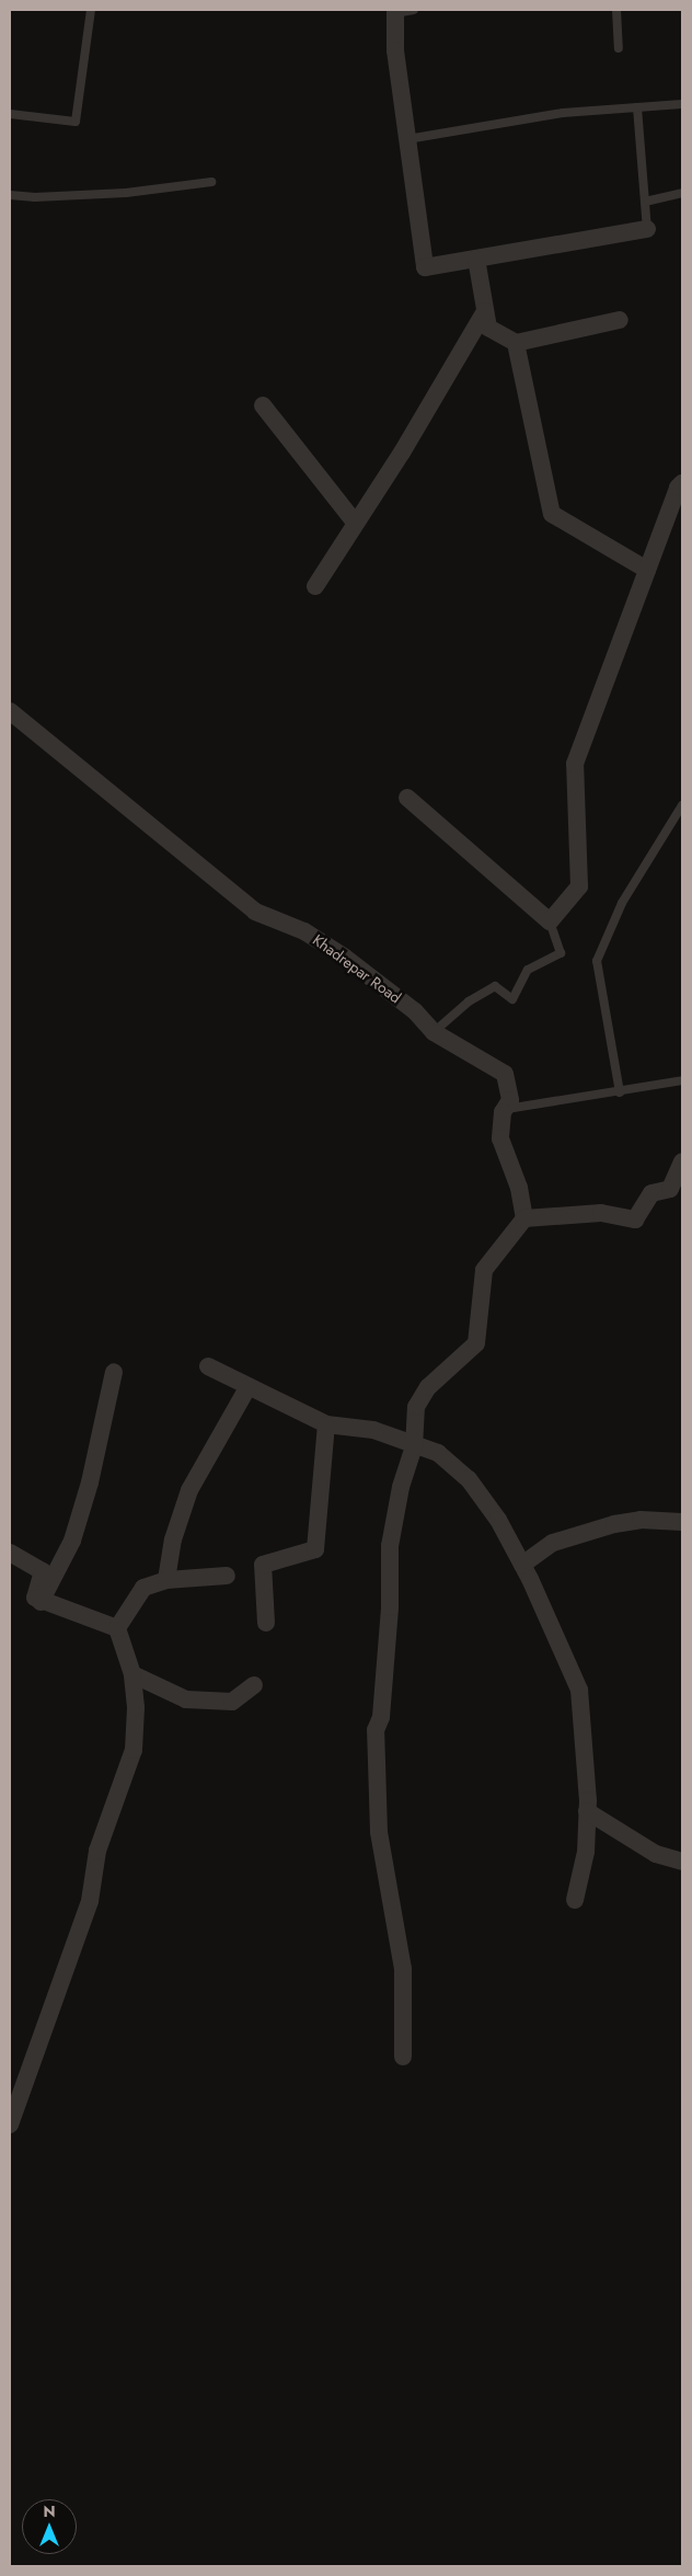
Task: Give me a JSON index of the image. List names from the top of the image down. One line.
{"streets":{"street":["Khadrepar Road"]},"north":"top"}
